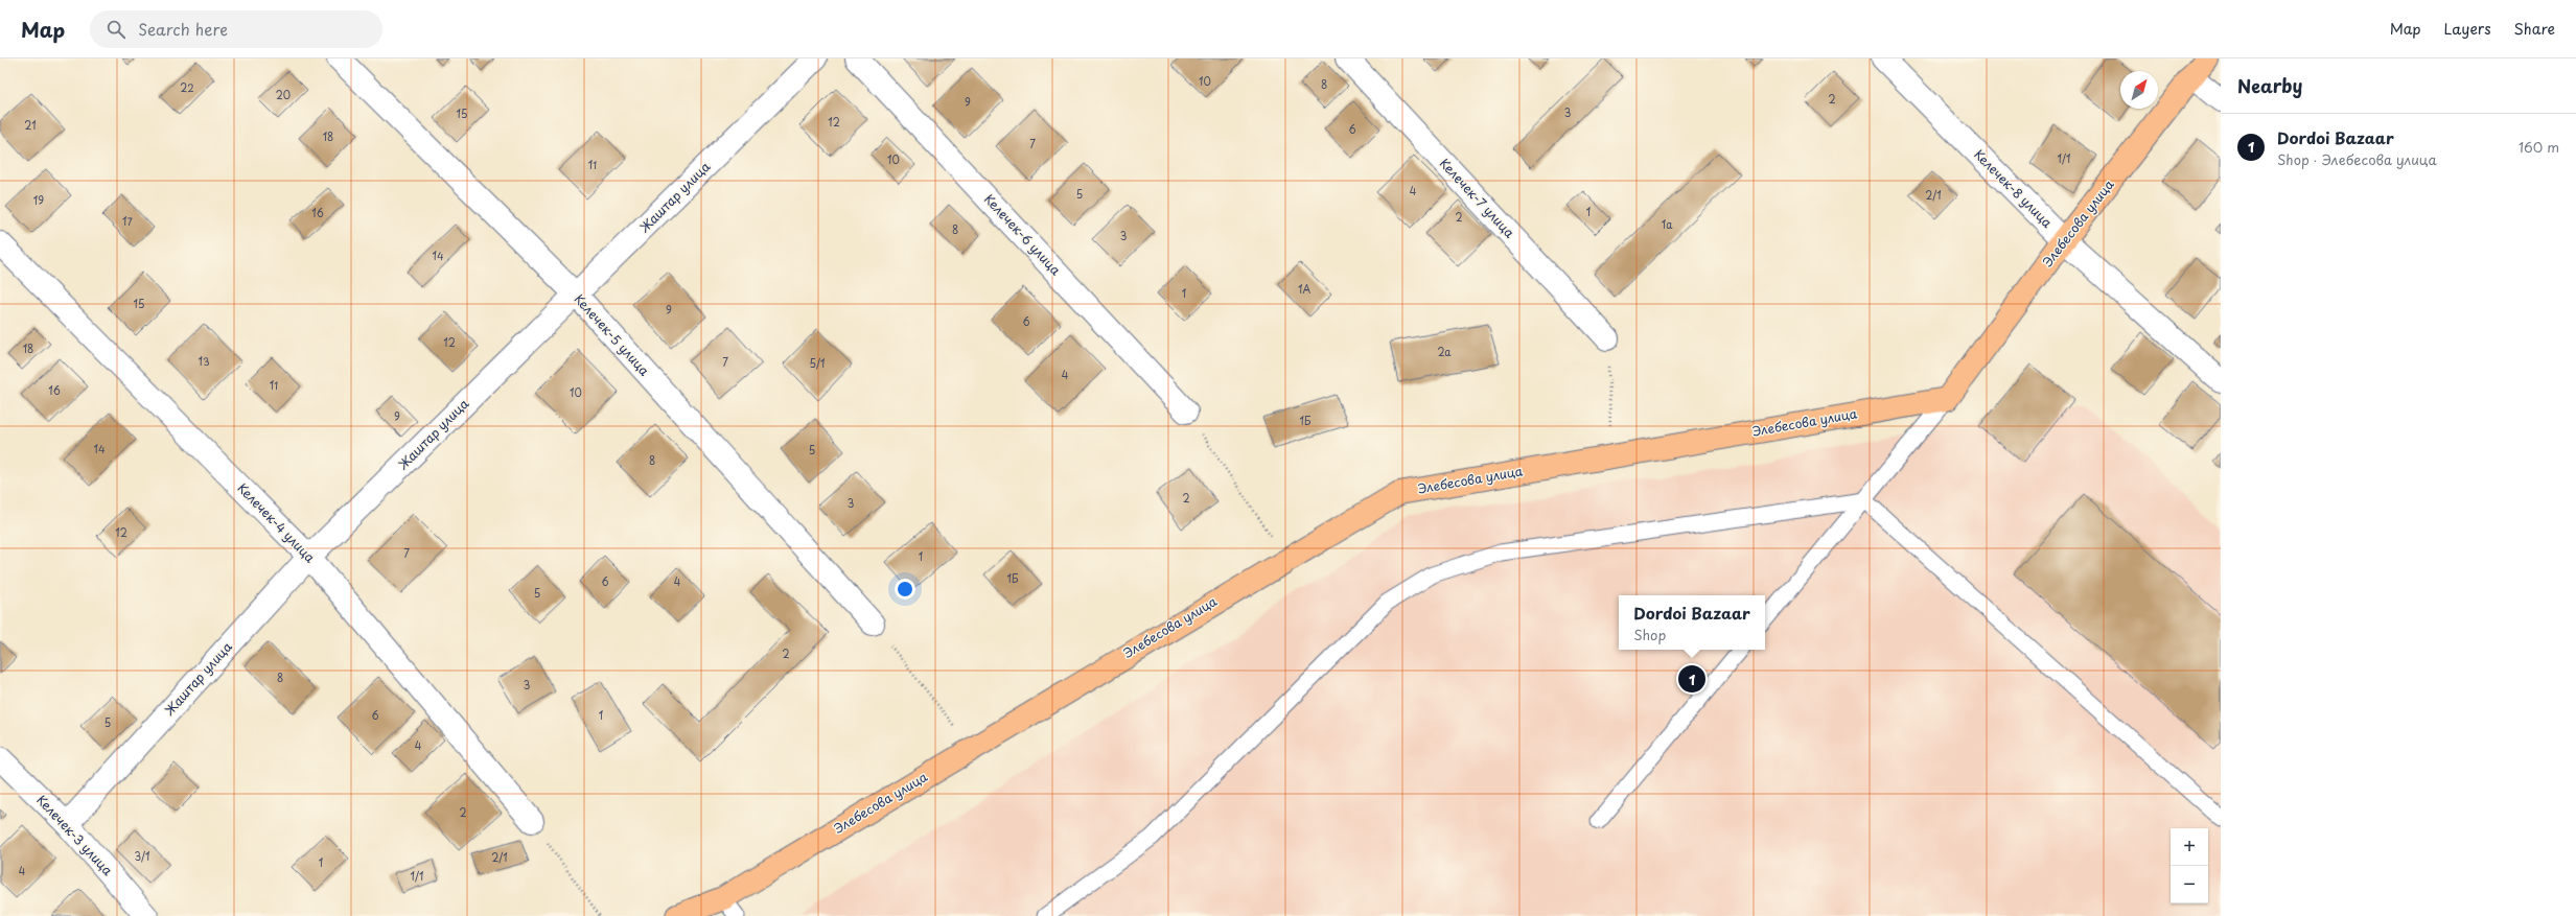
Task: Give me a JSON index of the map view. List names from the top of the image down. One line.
{"streets":{"main road":["Элебесова улица"],"street":["Келечек-8 улица","Жаштар улица","Келечек-7 улица","Келечек-6 улица","Келечек-5 улица","Келечек-4 улица","Келечек-3 улица"]},"crossings":[["Келечек-8 улица","Элебесова улица"],["Жаштар улица","Келечек-5 улица"],["Жаштар улица","Келечек-4 улица"],["Жаштар улица","Келечек-3 улица"]],"house_numbers":["10","8","22","20","2","9","3","15","12","21","6","18","7","1/1","10","11","4","5","2/1","19","1","16","2","17","1а","8","3","14","1А","1","15","9","6","12","18","2а","13","7","5/1","4","11","16","10","9","1Б","14","5","8","2","3","12","7","1","1Б","6","4","5","2","8","3","6","1","5","4","2","3/1","2/1","1","4","1/1"],"north":"top right","page":{"header":"Map","search":"Search here","nav":["Map","Layers","Share"],"heading":"Nearby","list":[{"mark":"1","name":"Dordoi Bazaar","note":"Shop · Элебесова улица","value":"160 m"}],"popup":["Dordoi Bazaar","Shop"],"pins":"1","map_buttons":["+","−"]}}
